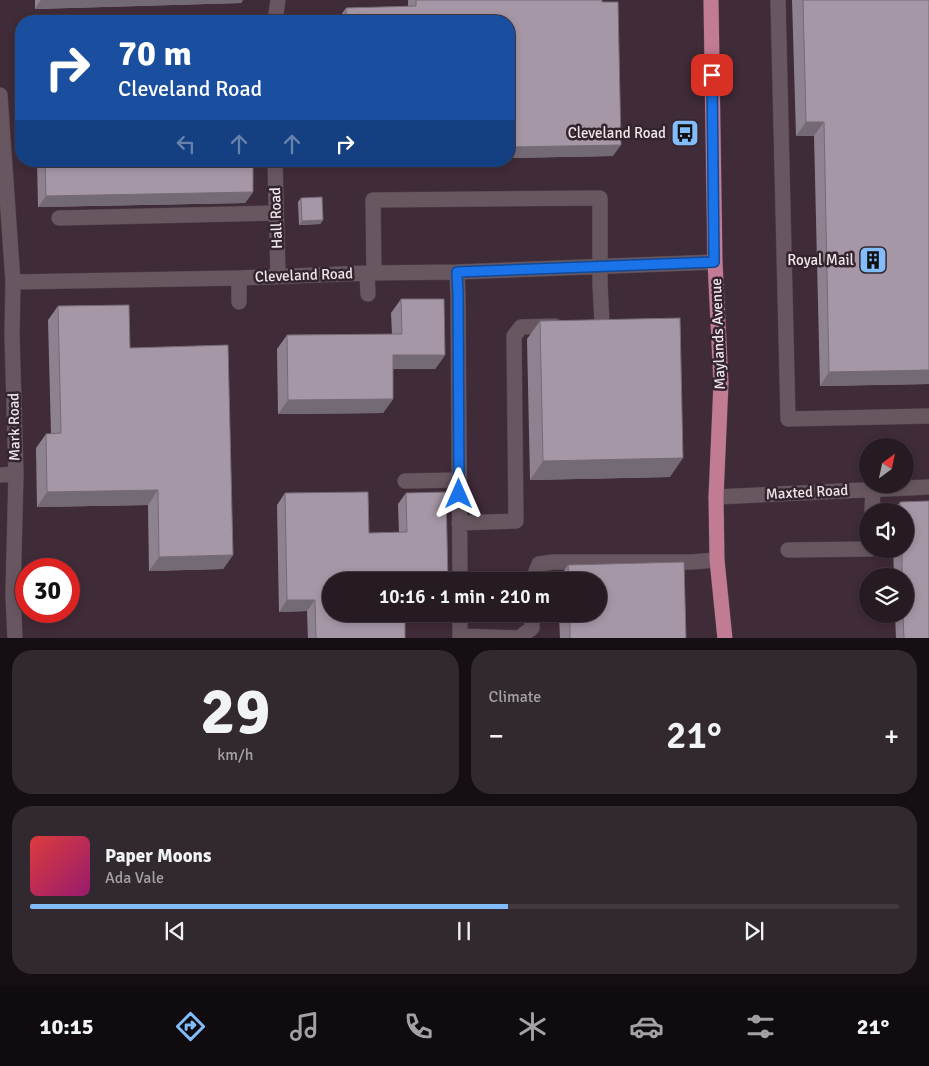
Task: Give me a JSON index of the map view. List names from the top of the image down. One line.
{"streets":{"main road":["Maylands Avenue"],"street":["Hall Road","Cleveland Road","Mark Road","Maxted Road"]},"crossings":[["Hall Road","Cleveland Road"],["Cleveland Road","Maylands Avenue"],["Cleveland Road","Mark Road"],["Maylands Avenue","Maxted Road"]],"places":{"bus stop":["Cleveland Road"],"building":["Royal Mail"]},"north":"top right","page":{"turn":["70 m","Cleveland Road"],"limit":"30","trip":"10:16 · 1 min · 210 m","tile":[["29","km/h"],"Climate"],"heat":["−","21°","+"],"song":["Paper Moons","Ada Vale"],"tabs":["10:15","21°"]}}
